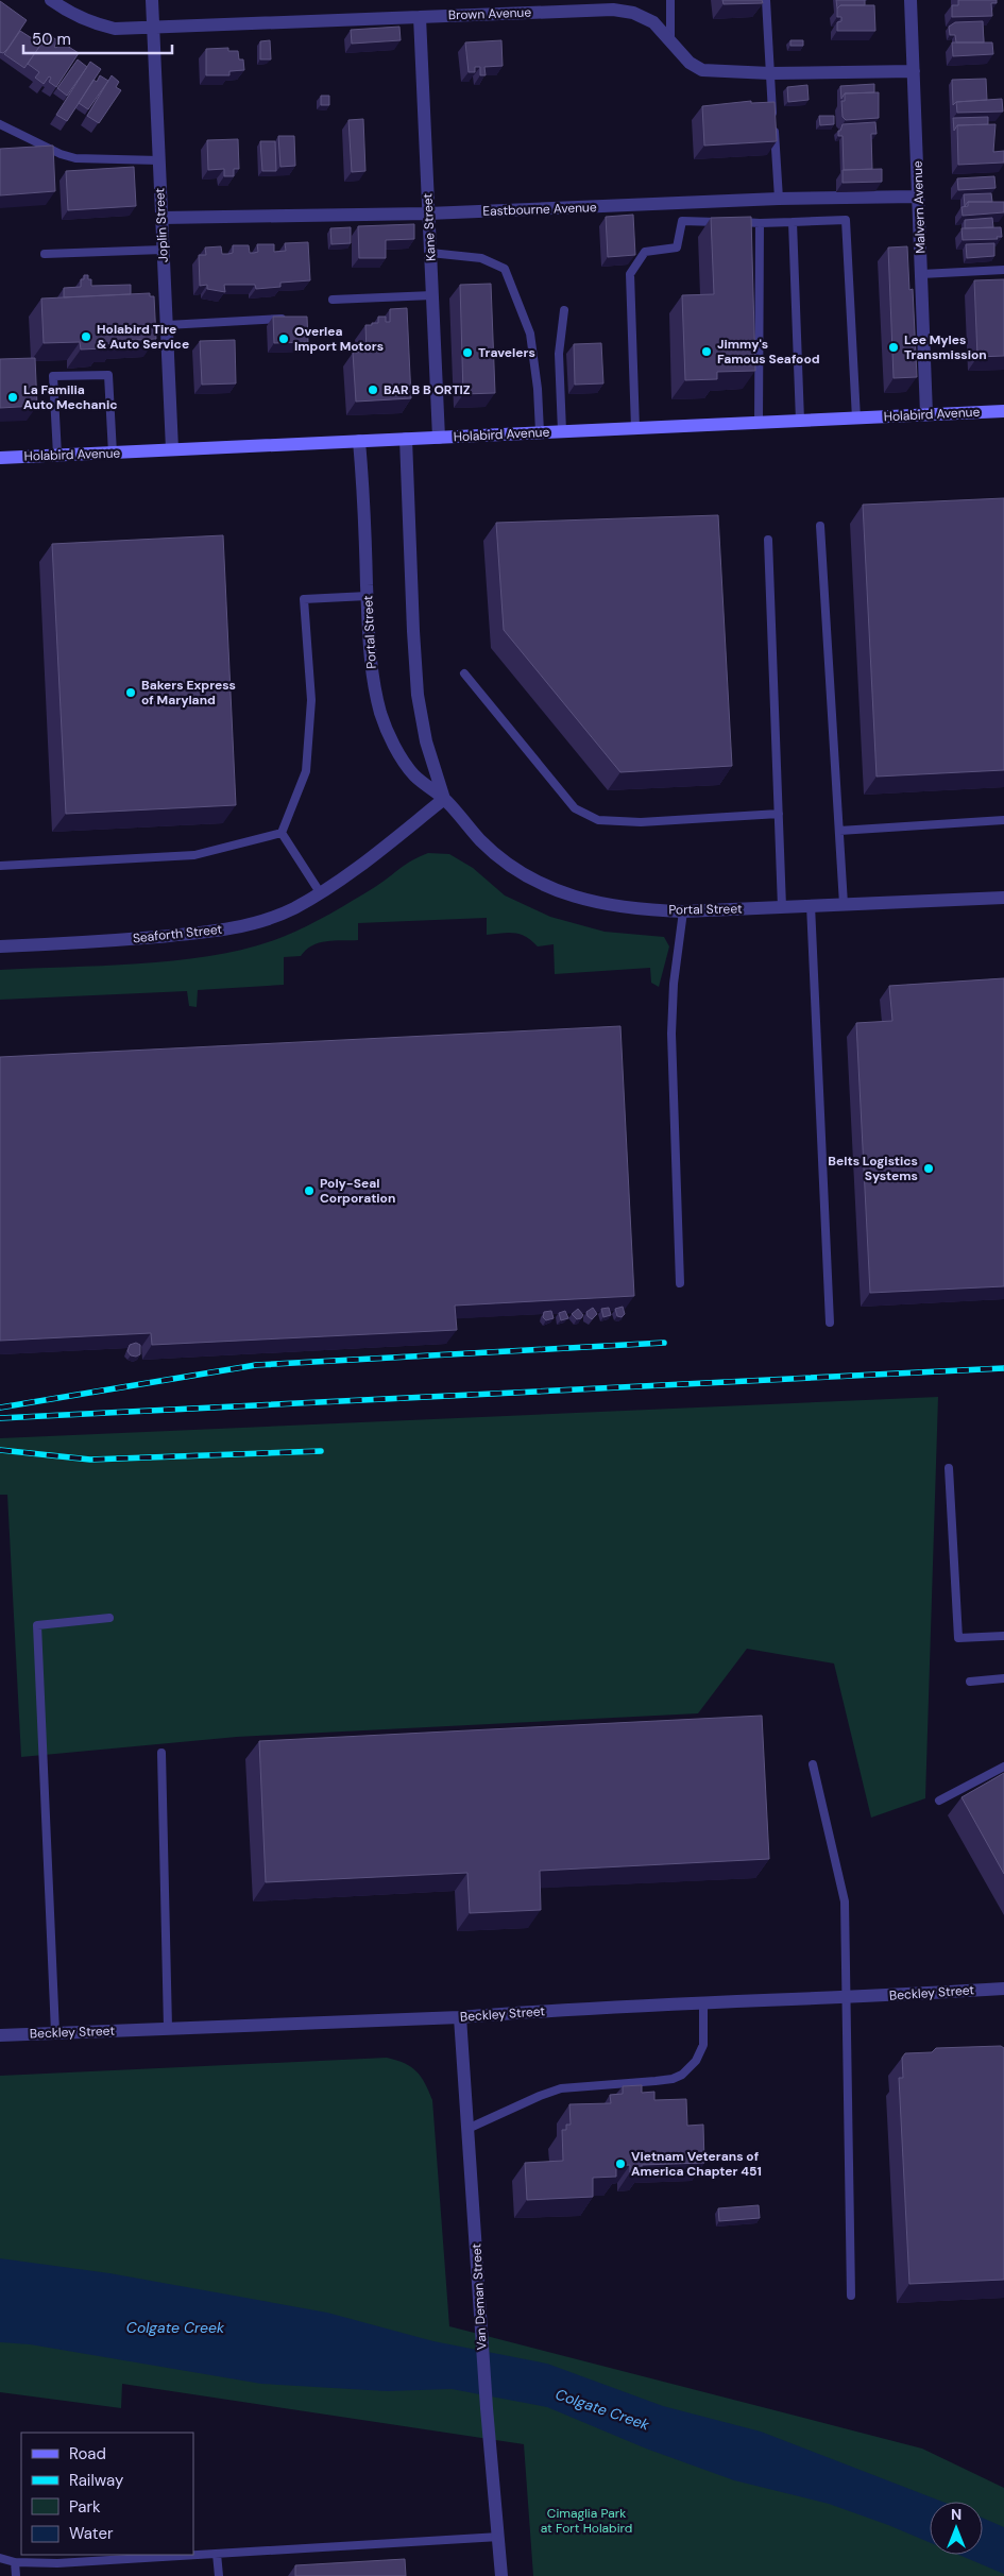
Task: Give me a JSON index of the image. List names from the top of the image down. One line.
{"streets":{"main road":["Holabird Avenue"],"street":["Brown Avenue","Malvern Avenue","Eastbourne Avenue","Joplin Street","Kane Street","Portal Street","Seaforth Street","Beckley Street","Van Deman Street"]},"crossings":[["Brown Avenue","Malvern Avenue"],["Brown Avenue","Joplin Street"],["Brown Avenue","Kane Street"],["Malvern Avenue","Eastbourne Avenue"],["Malvern Avenue","Holabird Avenue"],["Eastbourne Avenue","Joplin Street"],["Eastbourne Avenue","Kane Street"],["Joplin Street","Holabird Avenue"],["Kane Street","Holabird Avenue"],["Holabird Avenue","Portal Street"],["Portal Street","Seaforth Street"],["Beckley Street","Van Deman Street"]],"water":["Colgate Creek"],"parks":["Cimaglia Park at Fort Holabird"],"places":["Holabird Tire & Auto Service","Overlea Import Motors","Lee Myles Transmission","Jimmy's Famous Seafood","Travelers","BAR B B ORTIZ","La Familia Auto Mechanic","Bakers Express of Maryland","Belts Logistics Systems","Poly-Seal Corporation","Vietnam Veterans of America Chapter 451"],"legend":["Road","Railway","Park","Water"],"scale_bar":"50 m","north":"top"}
